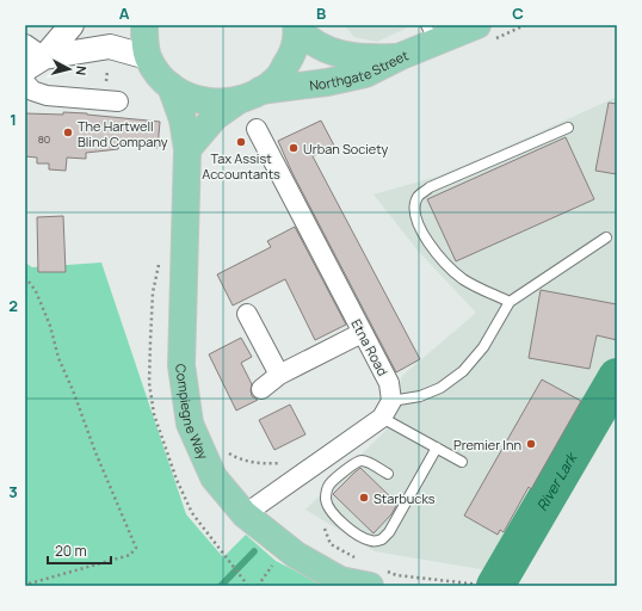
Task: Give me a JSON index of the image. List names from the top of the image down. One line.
{"streets":{"main road":["Northgate Street","Compiegne Way"],"street":["Etna Road"]},"crossings":[["Northgate Street","Compiegne Way"]],"water":["River Lark"],"places":["The Hartwell Blind Company","Tax Assist Accountants","Urban Society","Premier Inn","Starbucks"],"house_numbers":["80"],"scale_bar":"20 m","north":"right","grid":{"columns":["A","B","C"],"rows":["1","2","3"]}}
